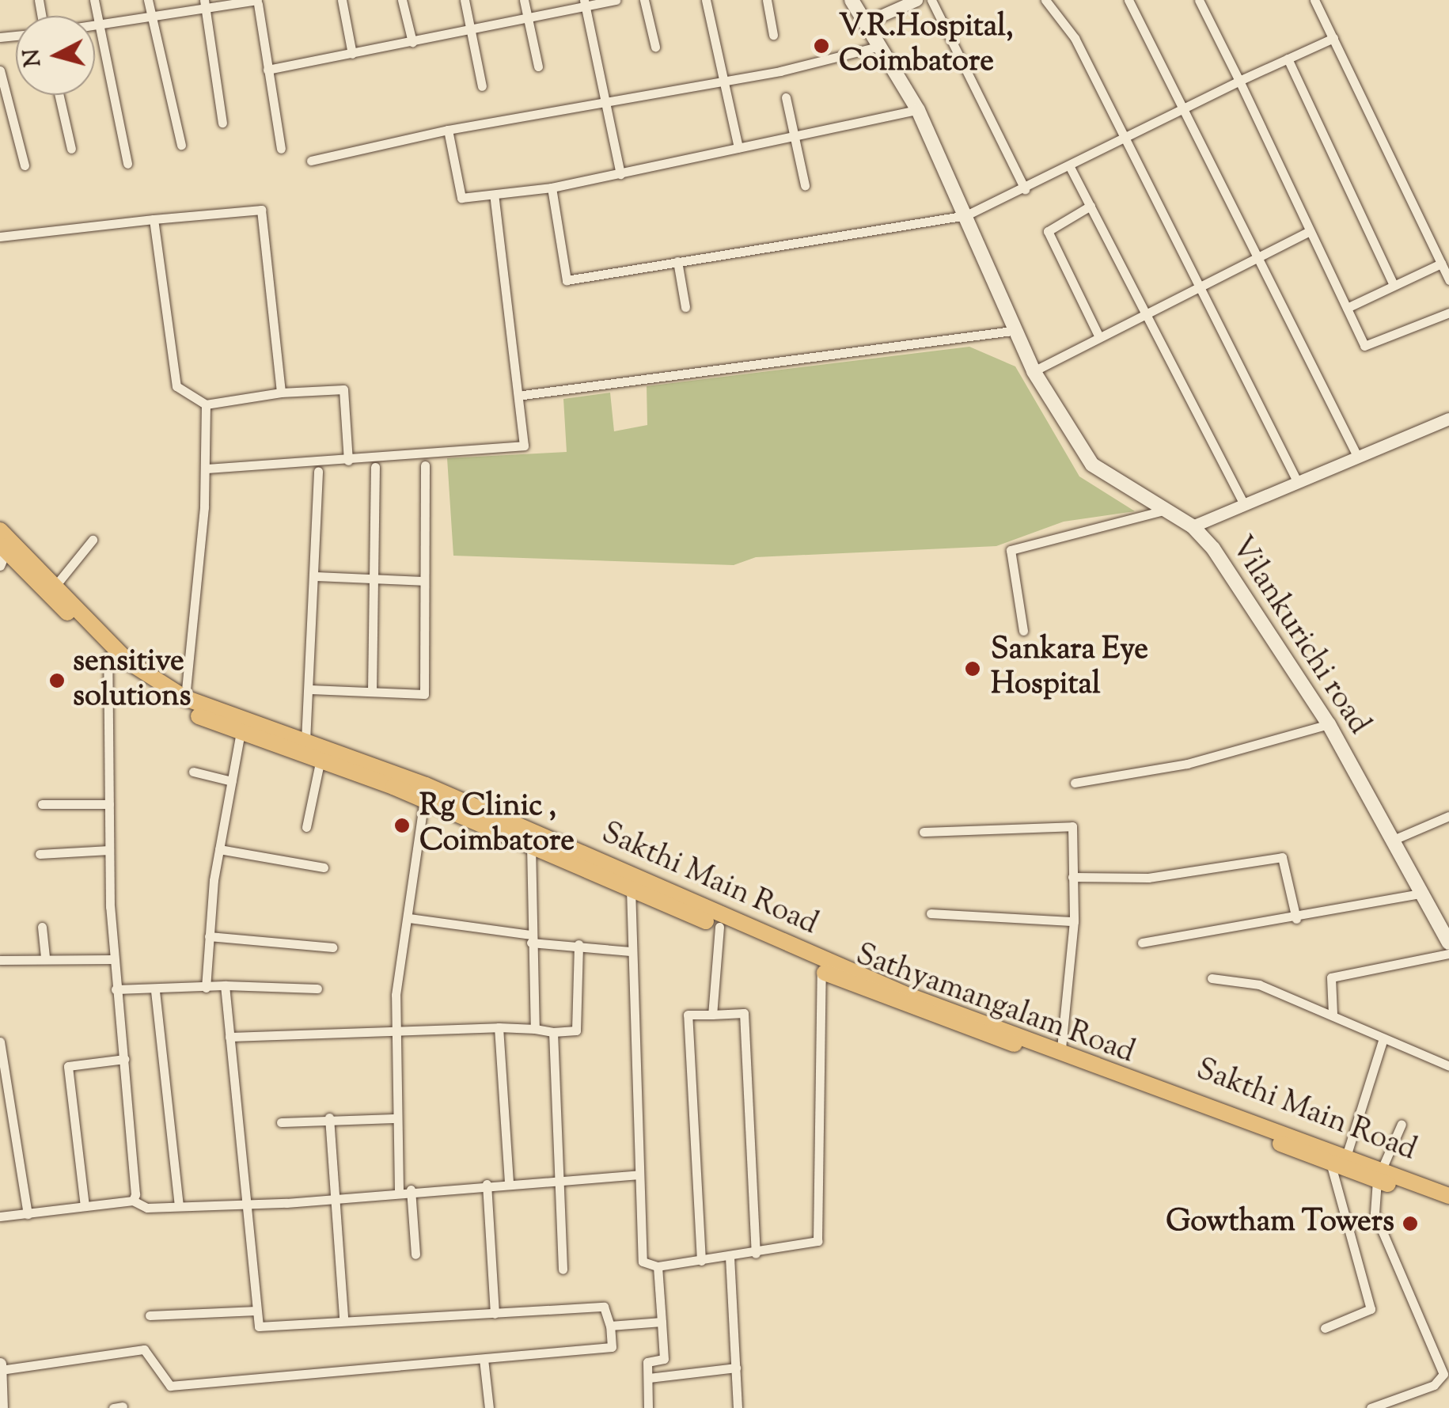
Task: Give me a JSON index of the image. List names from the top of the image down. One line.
{"streets":{"highway":["Sakthi Main Road","Sathyamangalam Road"],"main road":["Vilankurichi road"]},"crossings":[["Sakthi Main Road","Sathyamangalam Road"]],"places":["V.R.Hospital, Coimbatore","Sankara Eye Hospital","sensitive solutions","Rg Clinic , Coimbatore","Gowtham Towers"],"north":"left"}
